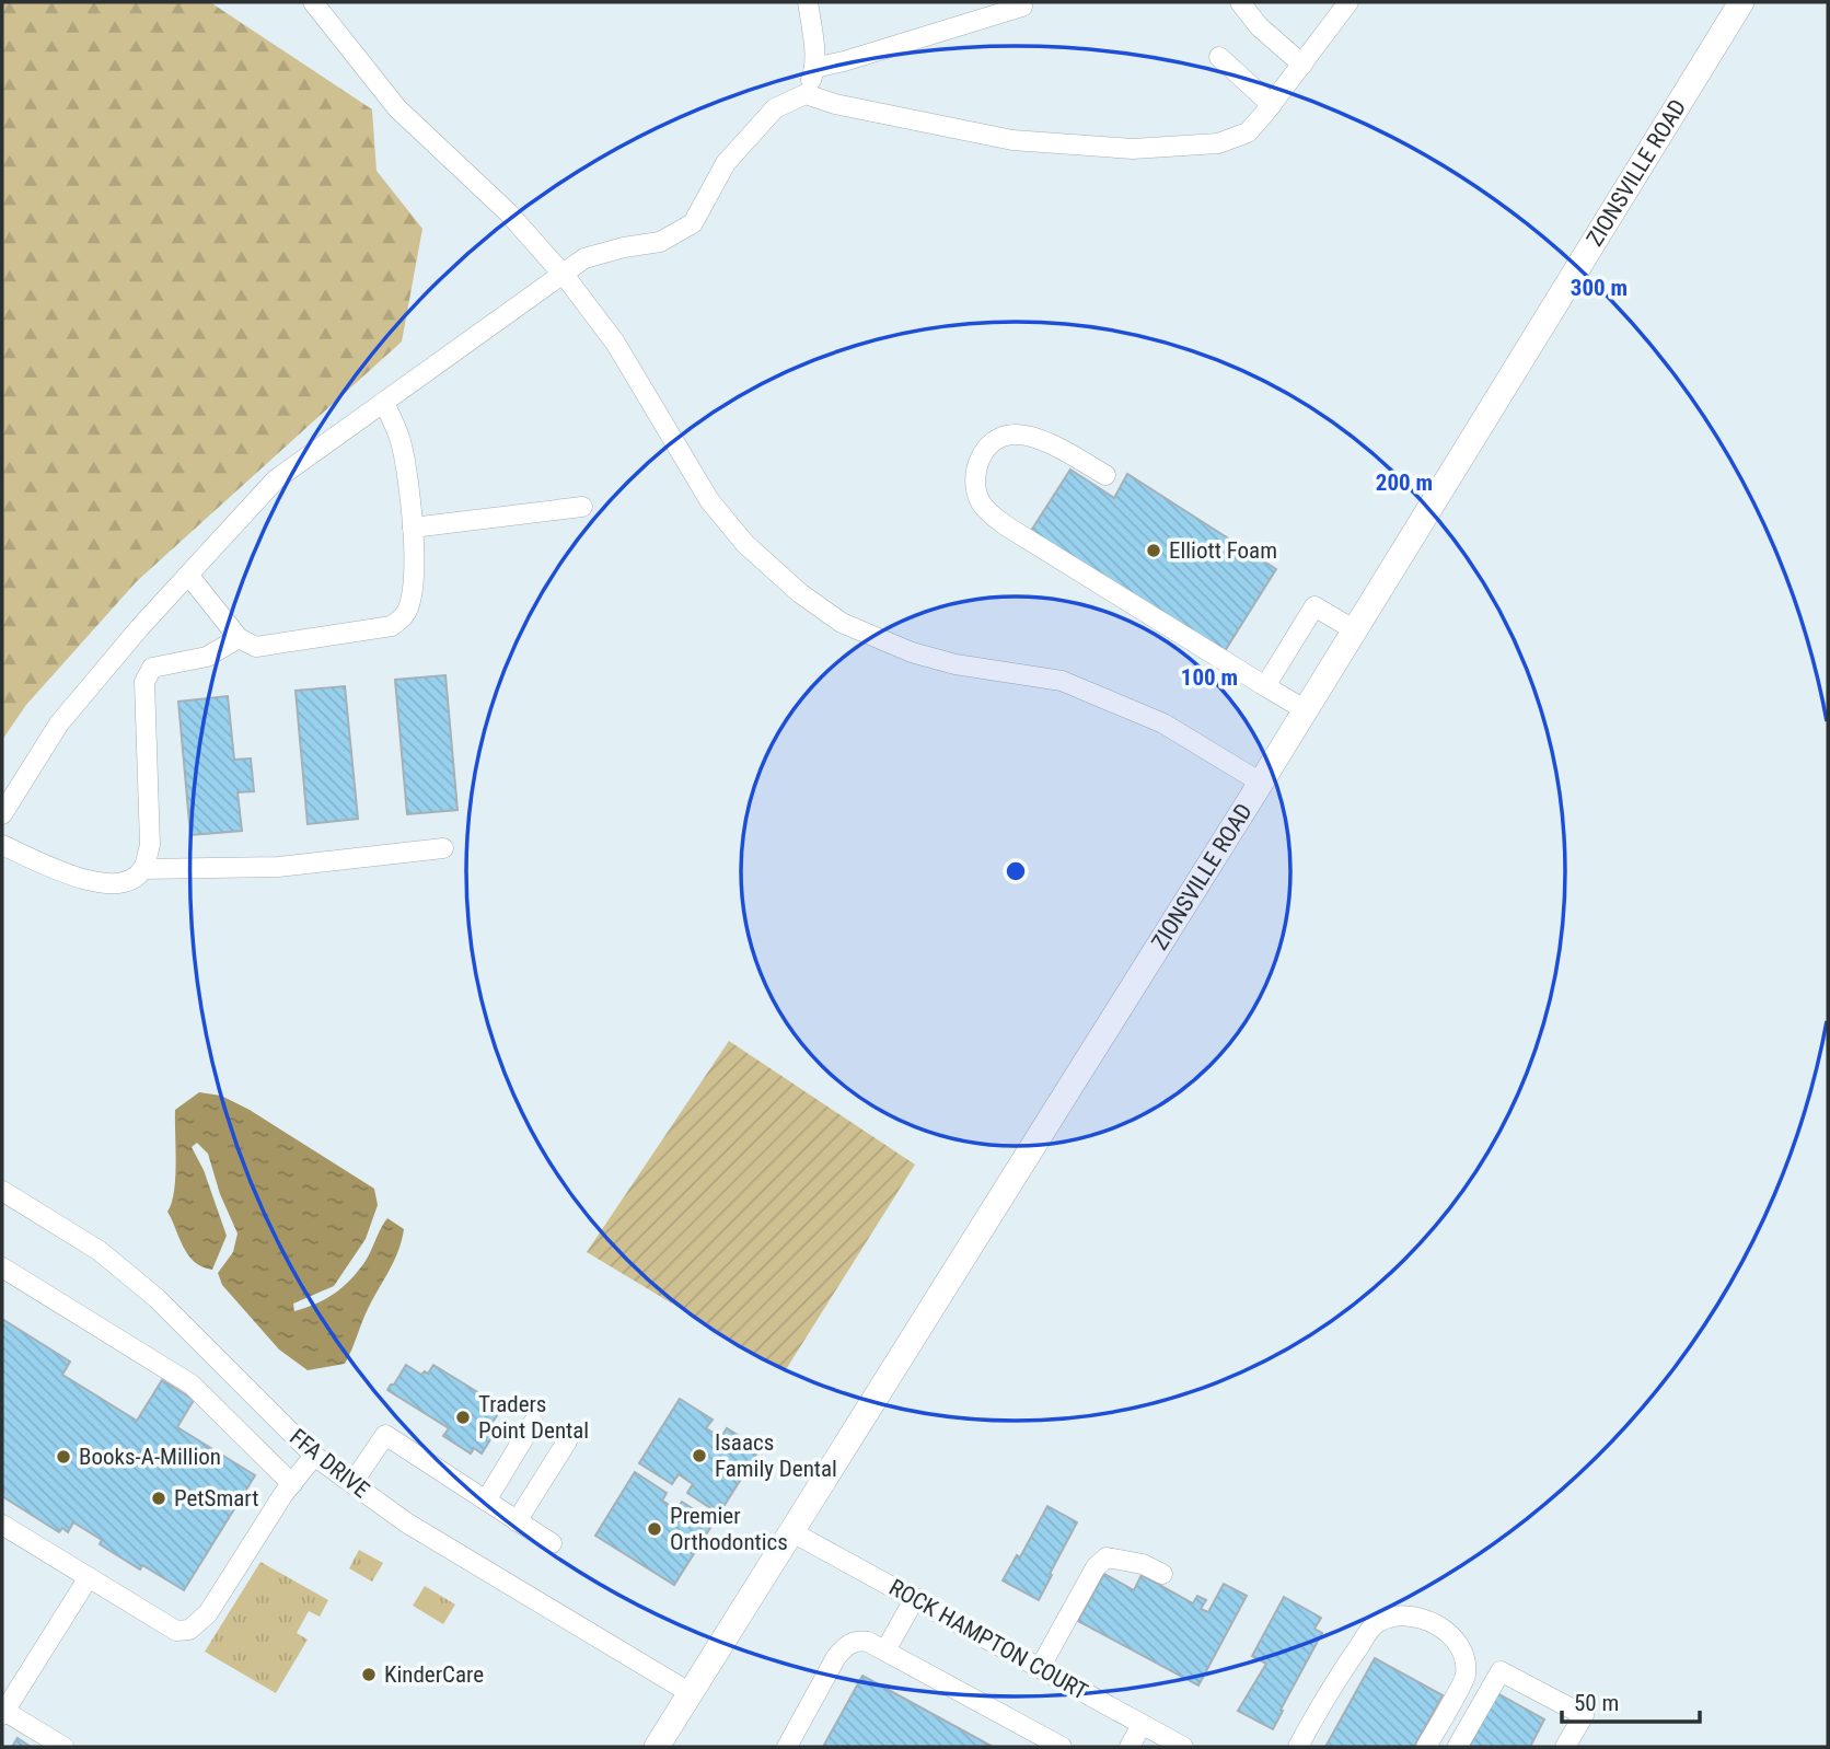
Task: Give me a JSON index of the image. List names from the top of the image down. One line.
{"streets":{"main road":["ZIONSVILLE ROAD"],"street":["FFA DRIVE","ROCK HAMPTON COURT"]},"crossings":[["ZIONSVILLE ROAD","FFA DRIVE"],["ZIONSVILLE ROAD","ROCK HAMPTON COURT"]],"places":["Elliott Foam","Traders Point Dental","Isaacs Family Dental","Books-A-Million","PetSmart","Premier Orthodontics","KinderCare"],"scale_bar":"50 m","rings":["300 m","200 m","100 m"]}
